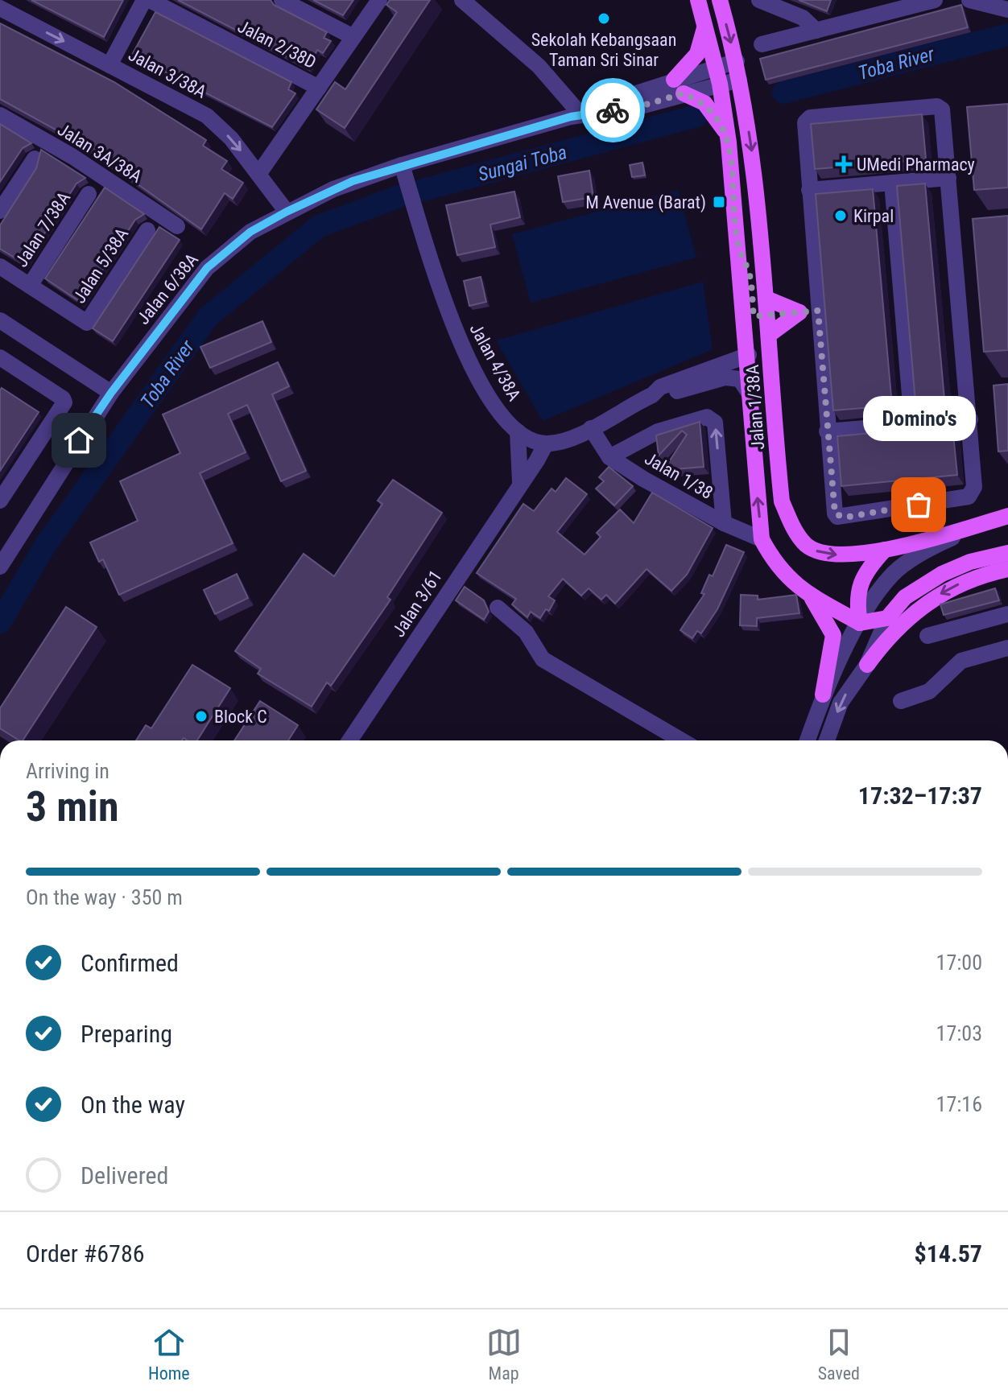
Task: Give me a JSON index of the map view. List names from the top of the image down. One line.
{"streets":{"main road":["Jalan 1/38A"],"street":["Jalan 2/38D","Jalan 3/38A","Jalan 3A/38A","Jalan 7/38A","Jalan 5/38A","Jalan 6/38A","Jalan 4/38A","Jalan 1/38","Jalan 3/61"]},"crossings":[["Jalan 3/38A","Jalan 6/38A"],["Jalan 7/38A","Jalan 5/38A"],["Jalan 6/38A","Jalan 4/38A"],["Jalan 6/38A","Jalan 1/38A"],["Jalan 4/38A","Jalan 3/61"],["Jalan 1/38A","Jalan 1/38"]],"one_way":["Jalan 3/38A"],"water":["Toba River","Sungai Toba"],"places":{"other":["Sekolah Kebangsaan Taman Sri Sinar","Kirpal","Domino's","Block C"],"health":["UMedi Pharmacy"],"transit":["M Avenue (Barat)"]},"page":{"bubble":"Domino's","heading":["3 min","Arriving in","17:32–17:37"],"panel":["Order #6786","$14.57"],"bar":"On the way · 350 m","list":[["Confirmed","17:00"],["Preparing","17:03"],["On the way","17:16"],"Delivered"],"tabs":["Home","Map","Saved"]}}
